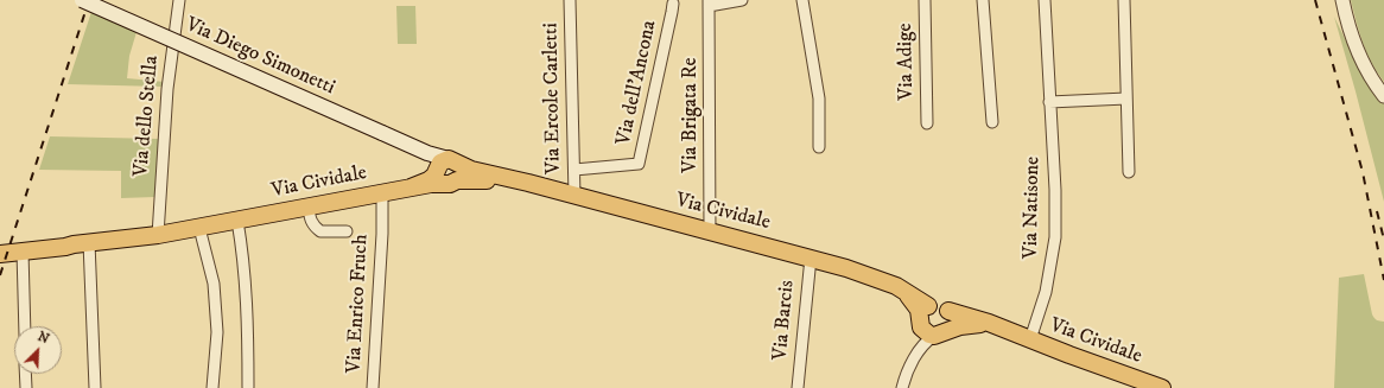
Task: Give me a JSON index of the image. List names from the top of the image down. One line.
{"streets":{"main road":["Via Diego Simonetti","Via Cividale"],"street":["Via Adige","Via dell'Ancona","Via Ercole Carletti","Via Brigata Re","Via dello Stella","Via Natisone","Via Enrico Fruch","Via Barcis"]},"crossings":[["Via Diego Simonetti","Via Cividale"],["Via dell'Ancona","Via Ercole Carletti"],["Via Ercole Carletti","Via Cividale"],["Via Brigata Re","Via Cividale"],["Via dello Stella","Via Cividale"],["Via Cividale","Via Natisone"],["Via Cividale","Via Enrico Fruch"],["Via Cividale","Via Barcis"]],"north":"top right"}
